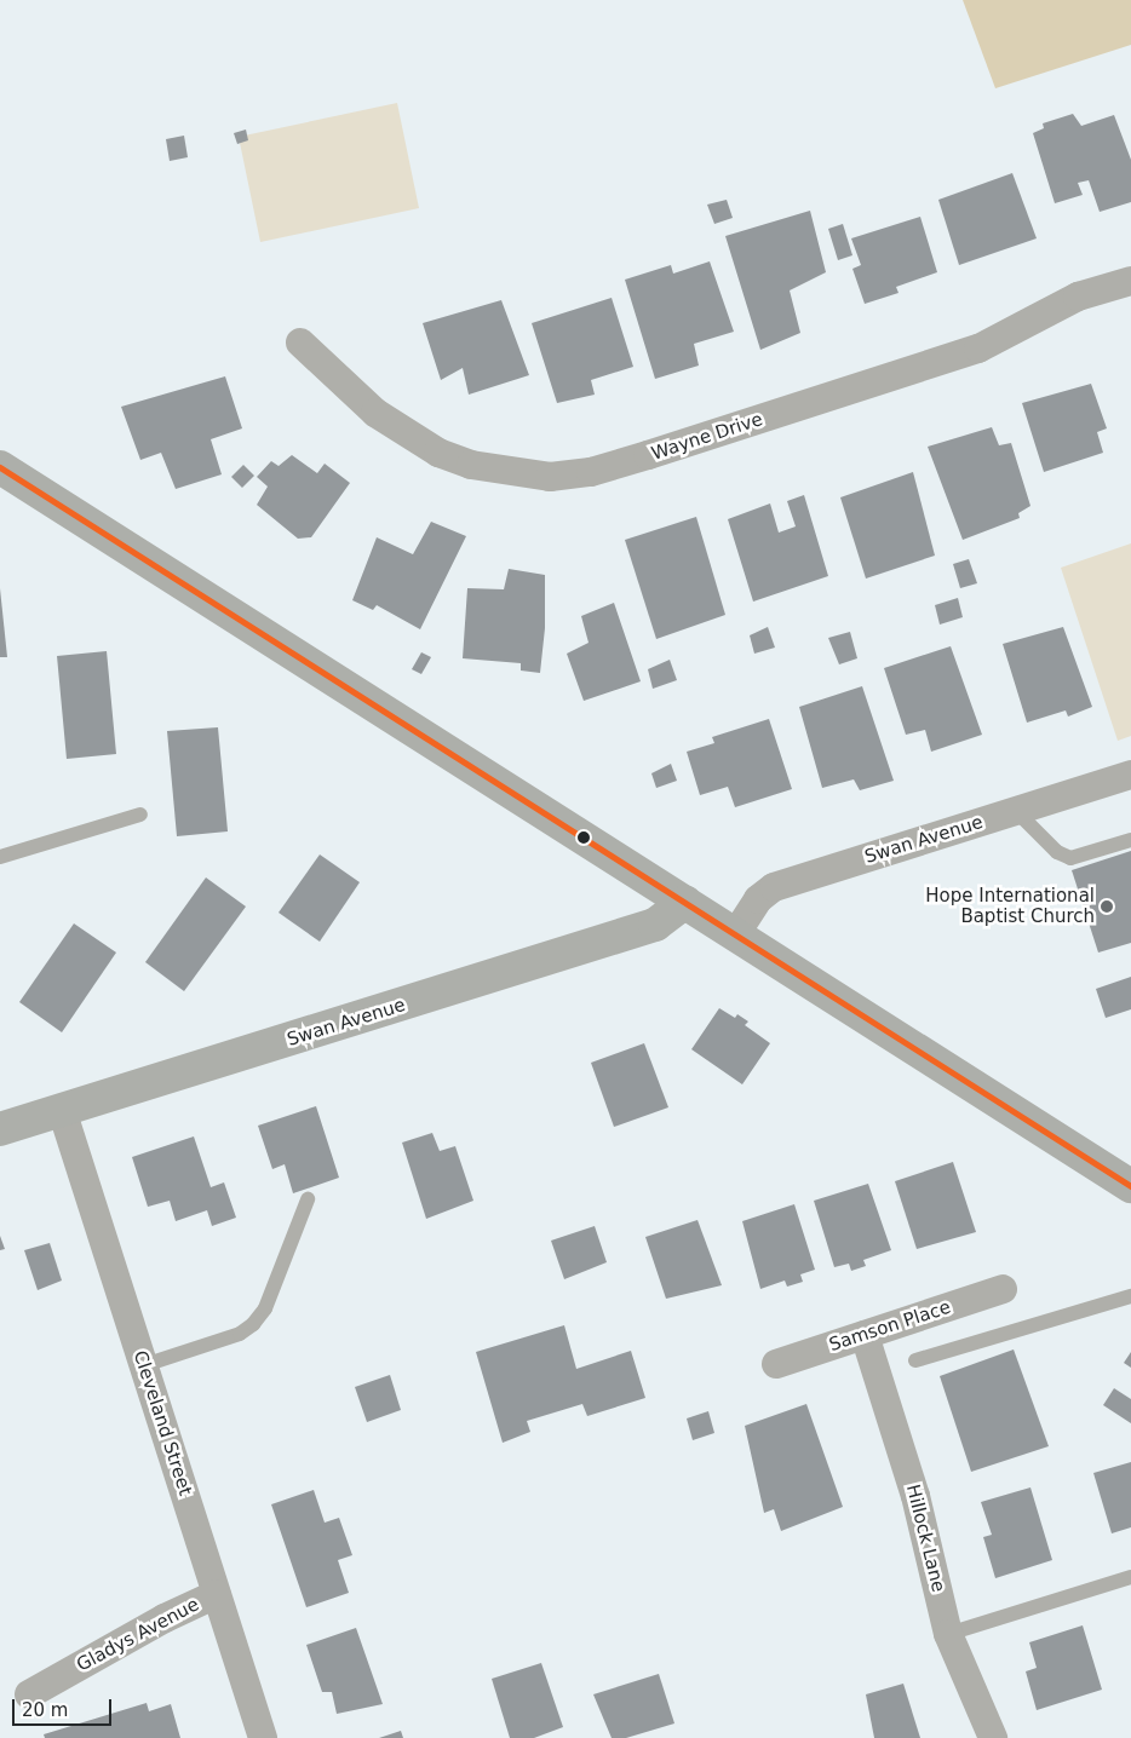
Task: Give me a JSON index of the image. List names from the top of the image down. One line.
{"streets":{"street":["Wayne Drive","Swan Avenue","Samson Place","Cleveland Street","Hillock Lane","Gladys Avenue"]},"crossings":[["Swan Avenue","Cleveland Street"],["Samson Place","Hillock Lane"],["Cleveland Street","Gladys Avenue"]],"places":["Hope International Baptist Church"],"scale_bar":"20 m"}
